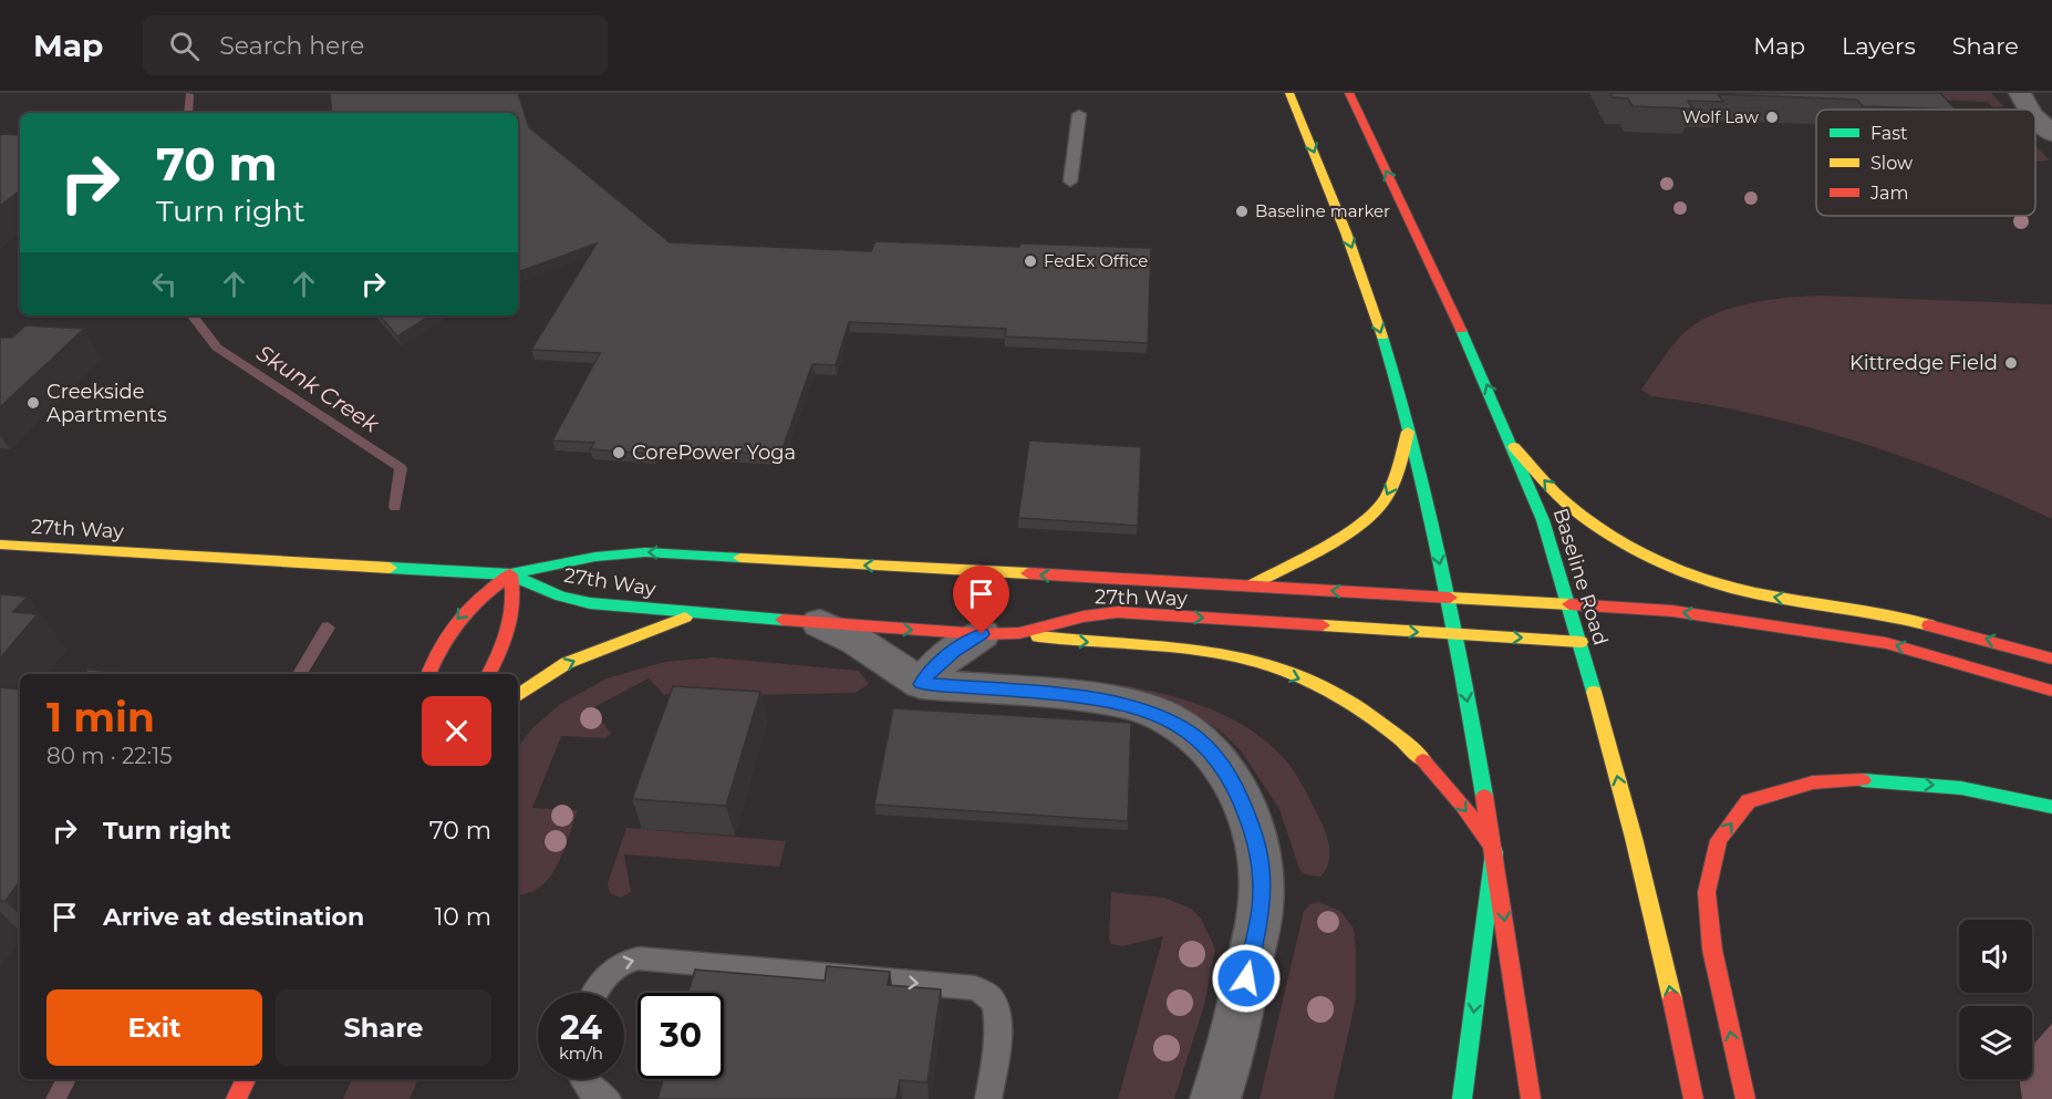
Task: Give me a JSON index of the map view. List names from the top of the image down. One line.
{"streets":{"main road":["27th Way","Baseline Road"]},"crossings":[["27th Way","Baseline Road"]],"water":["Skunk Creek"],"places":["Wolf Law","Baseline marker","FedEx Office","Kittredge Field","Creekside Apartments","CorePower Yoga"],"legend":["Fast","Slow","Jam"],"page":{"header":"Map","search":"Search here","nav":["Map","Layers","Share"],"turn":["70 m","Turn right"],"heading":["1 min","80 m · 22:15"],"list":[{"name":"Turn right","value":"70 m"},{"name":"Arrive at destination","value":"10 m"}],"buttons":["Exit","Share"],"speed":"24 km/h","limit":"30"}}
